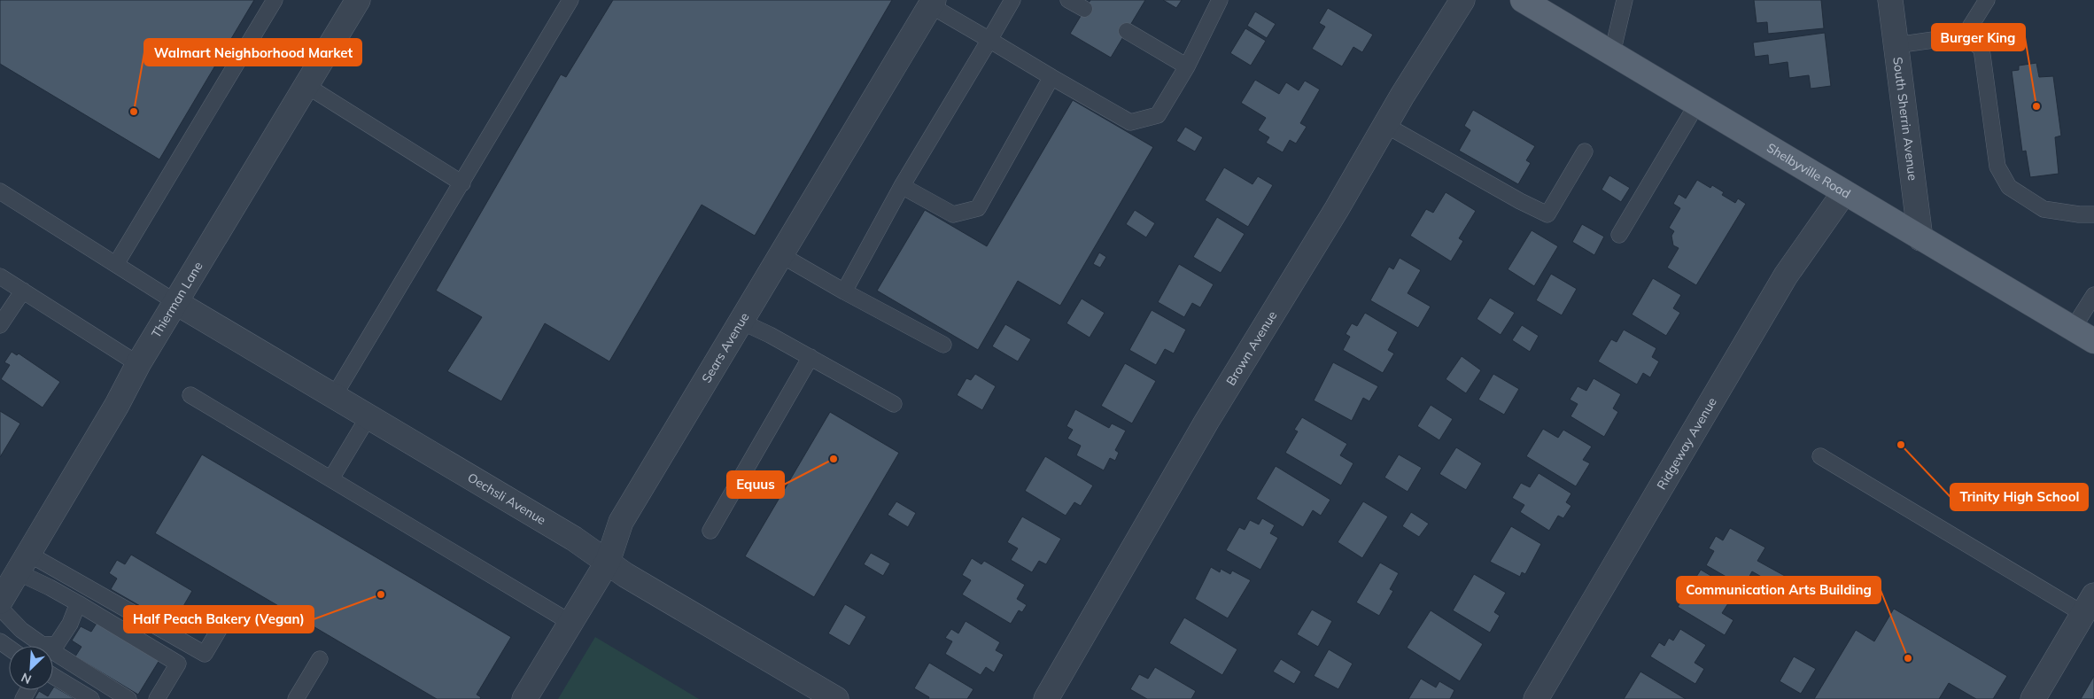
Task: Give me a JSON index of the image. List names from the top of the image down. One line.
{"streets":{"main road":["Shelbyville Road"],"street":["South Sherrin Avenue","Thierman Lane","Sears Avenue","Brown Avenue","Ridgeway Avenue","Oechsli Avenue"]},"crossings":[["South Sherrin Avenue","Shelbyville Road"],["Shelbyville Road","Ridgeway Avenue"],["Thierman Lane","Oechsli Avenue"],["Sears Avenue","Oechsli Avenue"]],"places":["Burger King","Walmart Neighborhood Market","Trinity High School","Equus","Half Peach Bakery (Vegan)","Communication Arts Building"],"north":"bottom left"}
